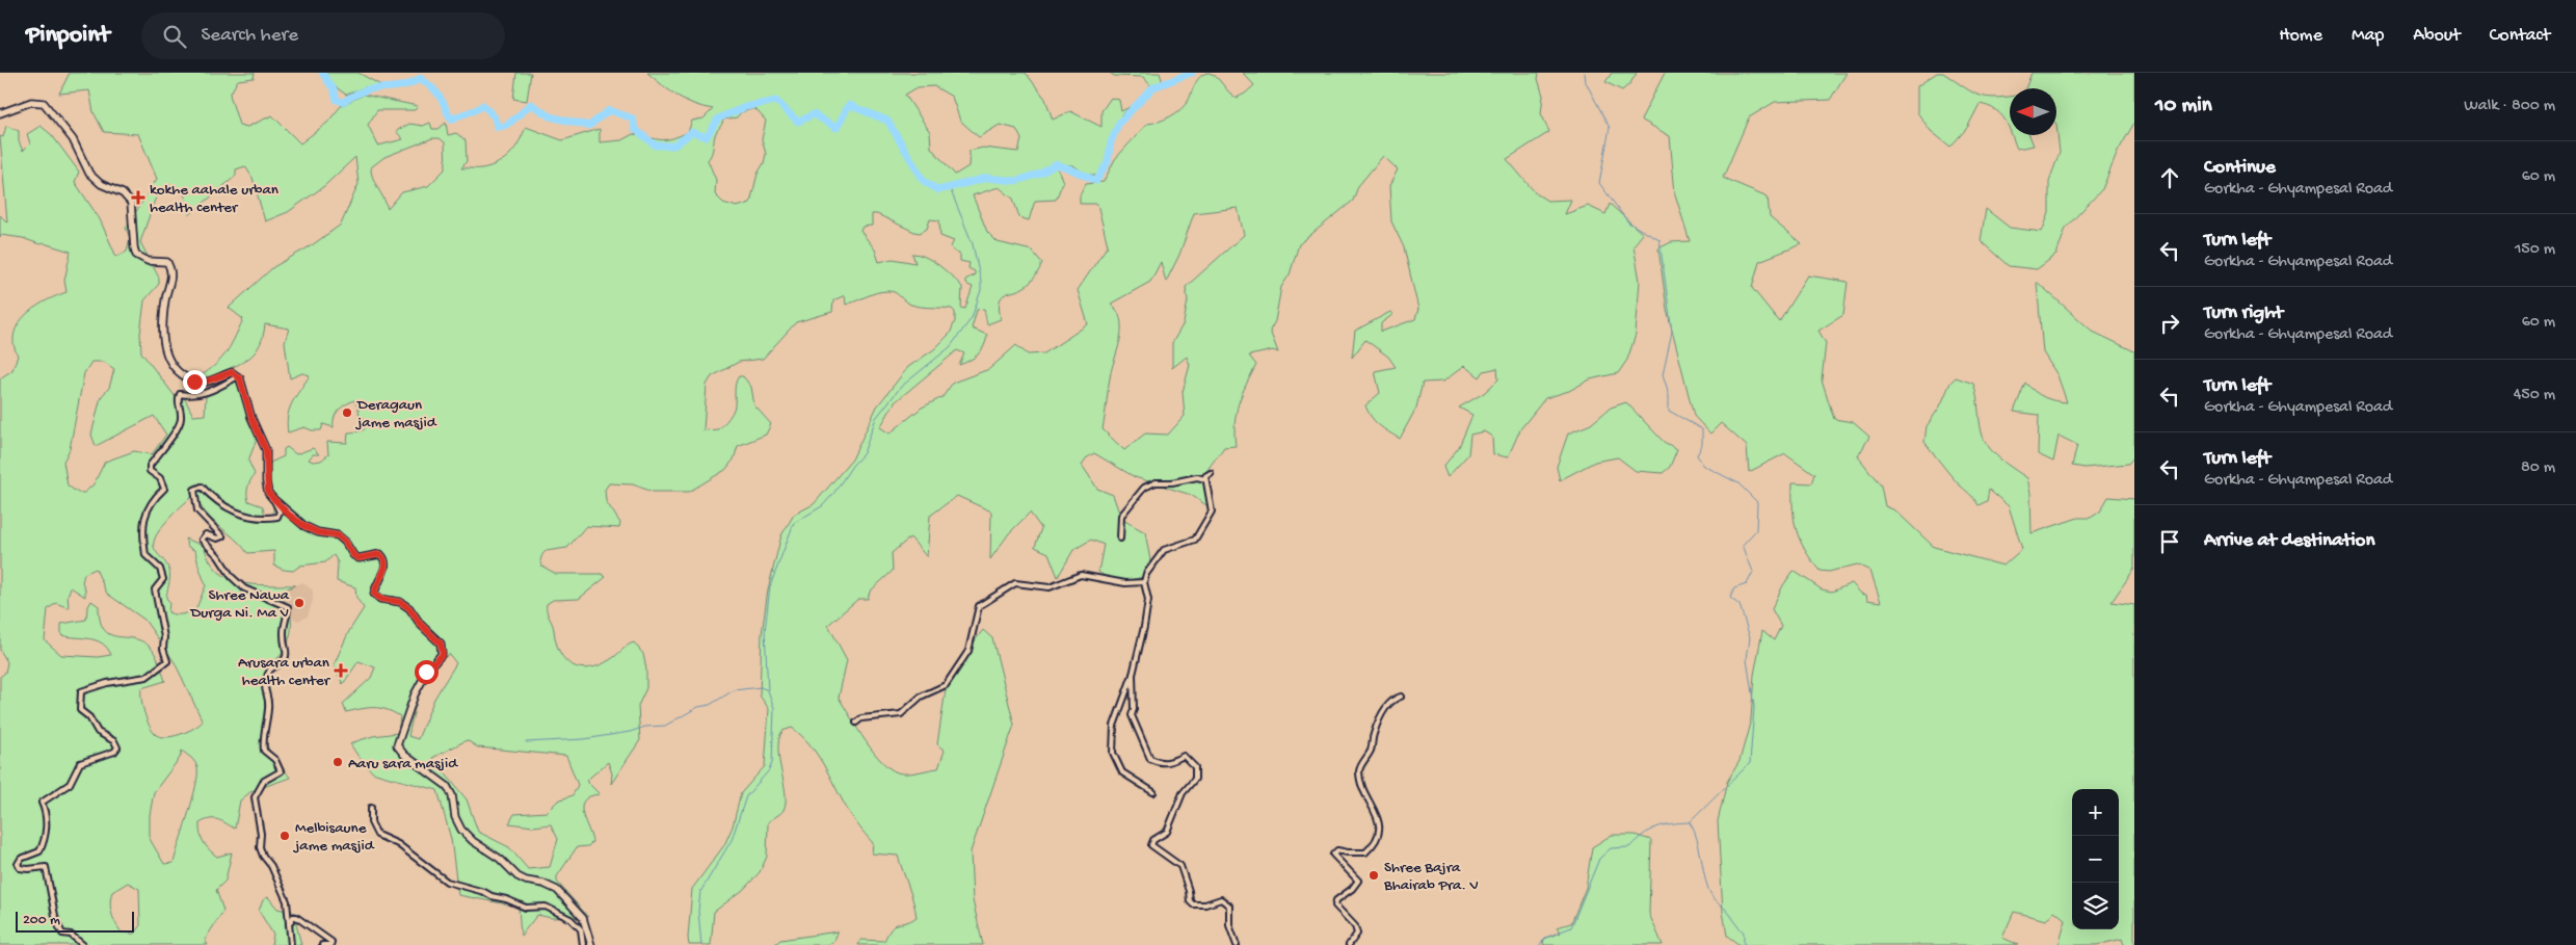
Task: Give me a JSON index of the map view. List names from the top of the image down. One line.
{"places":{"health":["kokhe aahale urban health center","Arusara urban health center"],"other":["Deragaun jame masjid","Shree Nawa Durga Ni. Ma V","Aaru sara masjid","Melbisaune jame masjid","Shree Bajra Bhairab Pra. V"]},"scale_bar":"200 m","north":"left","page":{"header":"Pinpoint","search":"Search here","nav":["Home","Map","About","Contact"],"heading":["10 min","Walk · 800 m"],"list":[["Continue","Gorkha - Ghyampesal Road","60 m"],["Turn left","Gorkha - Ghyampesal Road","150 m"],["Turn right","Gorkha - Ghyampesal Road","60 m"],["Turn left","Gorkha - Ghyampesal Road","450 m"],["Turn left","Gorkha - Ghyampesal Road","80 m"],"Arrive at destination"],"map_buttons":["+","−"],"scale":"200 m"}}
